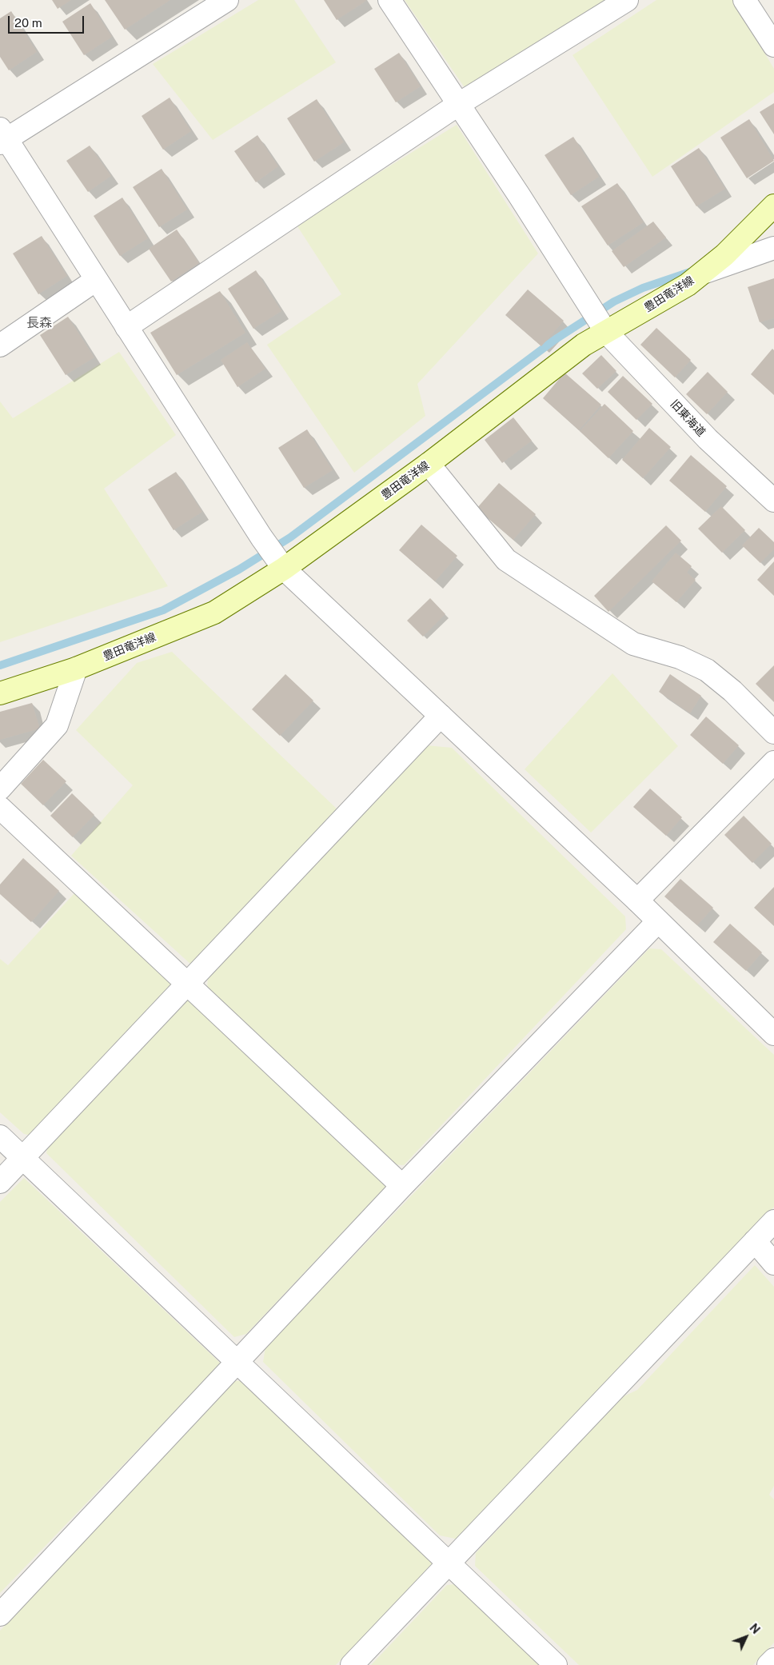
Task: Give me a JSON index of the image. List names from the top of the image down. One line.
{"streets":{"main road":["豊田竜洋線"],"street":["旧東海道"]},"crossings":[["豊田竜洋線","旧東海道"]],"districts":["長森"],"scale_bar":"20 m","north":"top right"}
